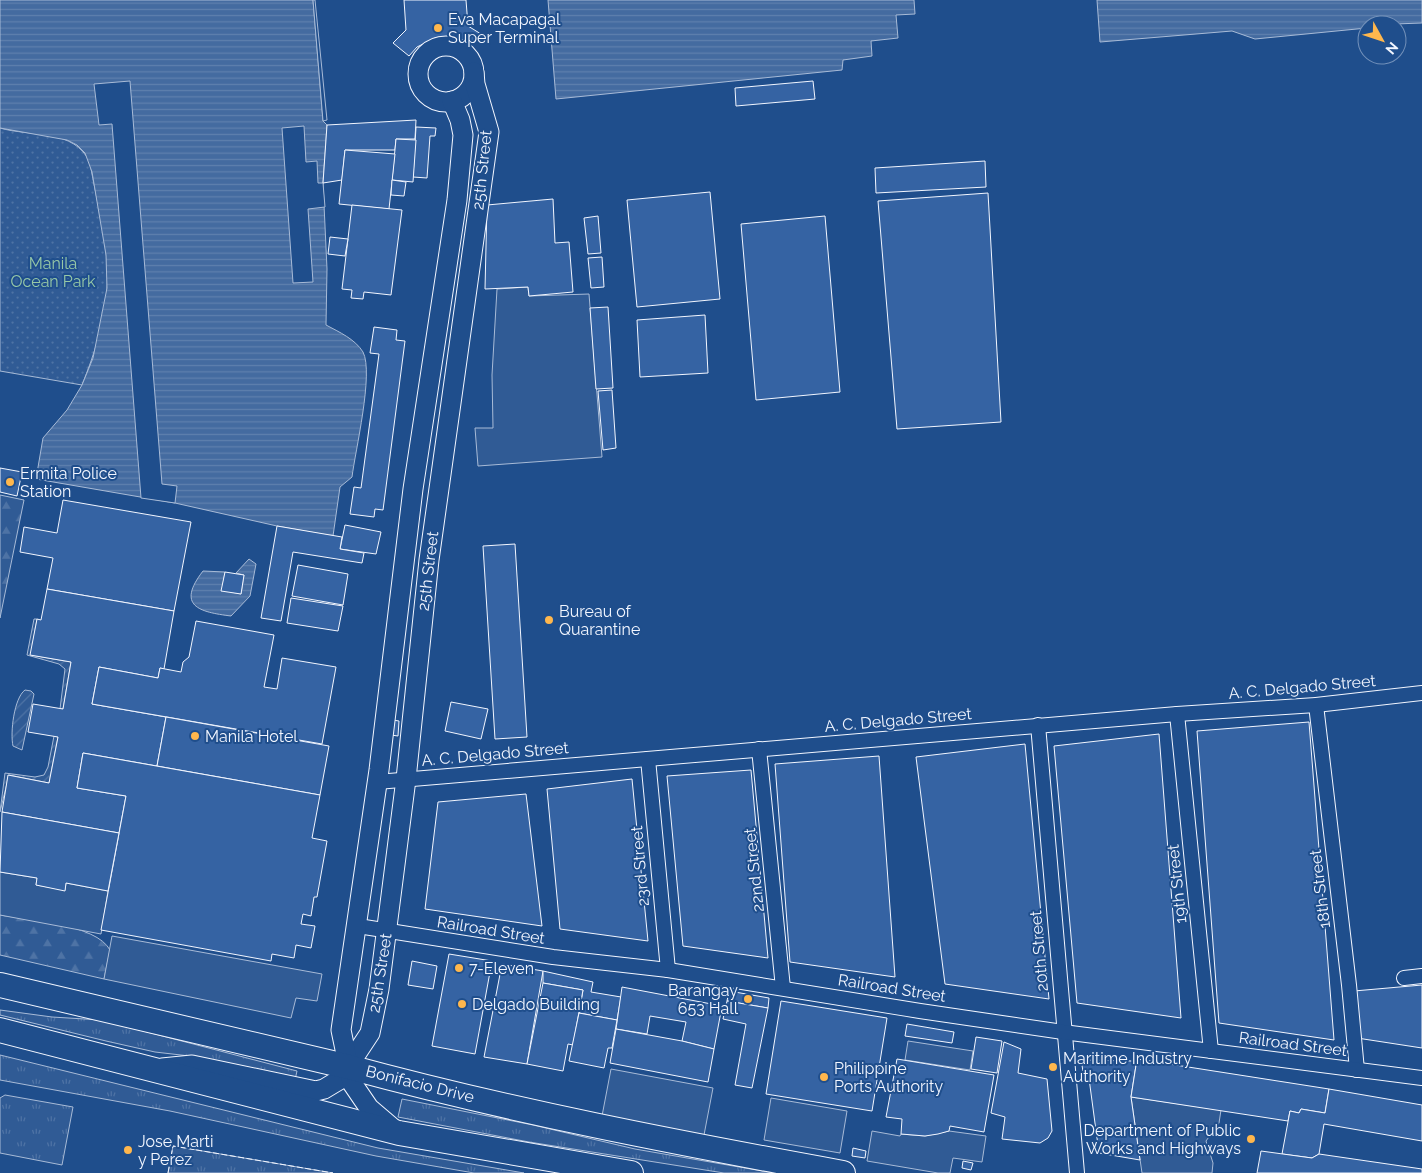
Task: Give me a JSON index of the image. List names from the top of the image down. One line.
{"streets":{"highway":["Bonifacio Drive"],"street":["25th Street","A. C. Delgado Street","23rd Street","22nd Street","19th Street","18th Street","Railroad Street","20th Street"]},"crossings":[["25th Street","A. C. Delgado Street"],["25th Street","Railroad Street"],["25th Street","Bonifacio Drive"],["A. C. Delgado Street","23rd Street"],["A. C. Delgado Street","22nd Street"],["A. C. Delgado Street","19th Street"],["A. C. Delgado Street","18th Street"],["A. C. Delgado Street","20th Street"],["23rd Street","Railroad Street"],["22nd Street","Railroad Street"],["19th Street","Railroad Street"],["18th Street","Railroad Street"],["Railroad Street","20th Street"]],"parks":["Manila Ocean Park"],"places":["Eva Macapagal Super Terminal","Ermita Police Station","Bureau of Quarantine","Manila Hotel","7-Eleven","Barangay 653 Hall","Delgado Building","Maritime Industry Authority","Philippine Ports Authority","Department of Public Works and Highways","Jose Marti y Perez"],"north":"bottom right"}
